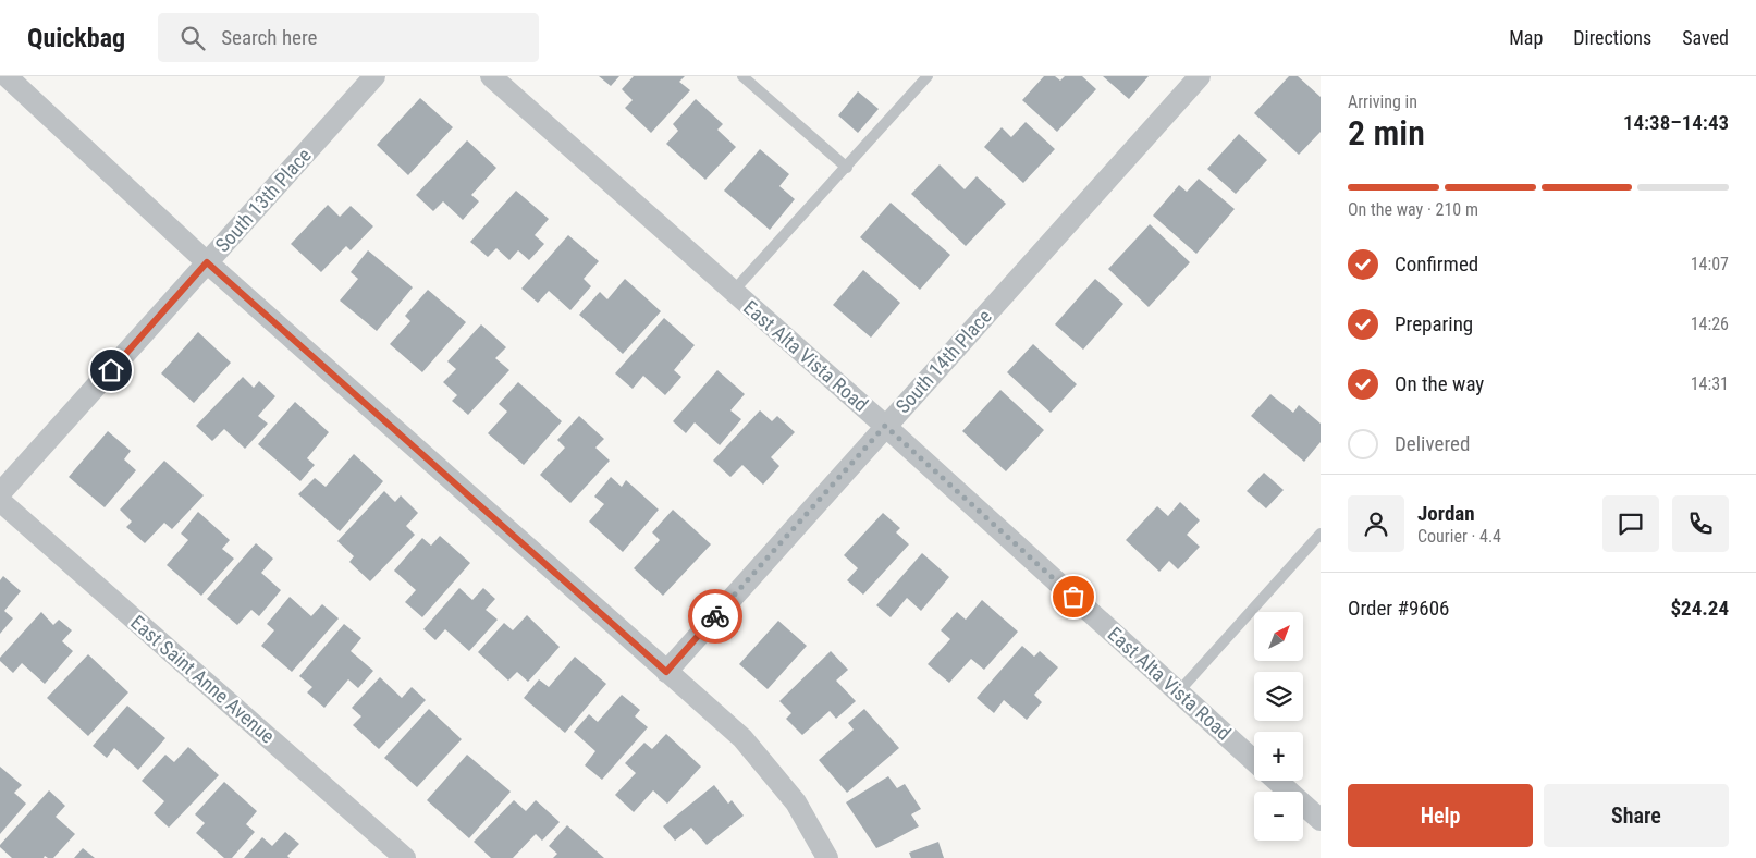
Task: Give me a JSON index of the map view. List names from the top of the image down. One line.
{"streets":{"street":["South 13th Place","East Alta Vista Road","South 14th Place","East Saint Anne Avenue"]},"crossings":[["East Alta Vista Road","South 14th Place"]],"north":"top right","page":{"header":"Quickbag","search":"Search here","nav":["Map","Directions","Saved"],"heading":["2 min","Arriving in","14:38–14:43"],"panel":["Jordan","Courier · 4.4","Order #9606","$24.24"],"bar":"On the way · 210 m","list":[["Confirmed","14:07"],["Preparing","14:26"],["On the way","14:31"],"Delivered"],"map_buttons":["+","−"],"buttons":["Help","Share"]}}
